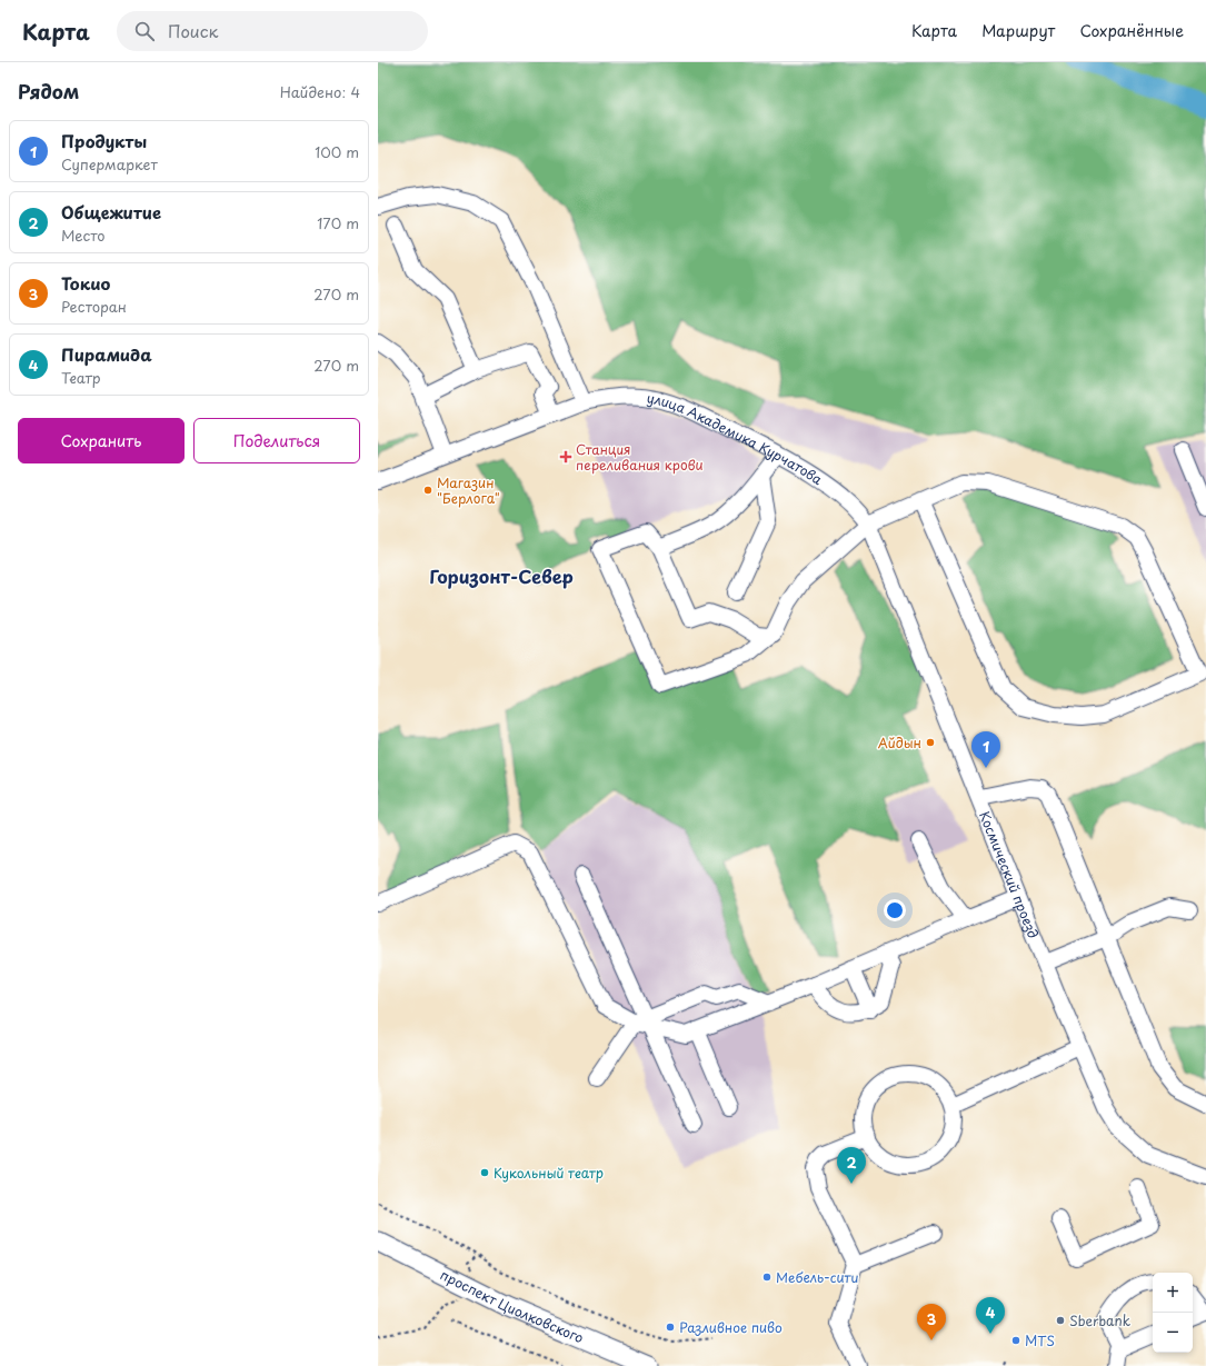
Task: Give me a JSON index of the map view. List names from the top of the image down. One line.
{"streets":{"main road":["проспект Циолковского"],"street":["улица Академика Курчатова","Космический проезд"]},"crossings":[["улица Академика Курчатова","Космический проезд"]],"districts":["Горизонт-Север"],"places":{"health":["Станция переливания крови"],"other":["Магазин \"Берлога\"","Айдын","Кукольный театр","Мебель-сити","Sberbank","Разливное пиво","MTS"]},"page":{"header":"Карта","search":"Поиск","nav":["Карта","Маршрут","Сохранённые"],"heading":["Рядом","Найдено: 4"],"list":[{"mark":"1","name":"Продукты","note":"Супермаркет","value":"100 m"},{"mark":"2","name":"Общежитие","note":"Место","value":"170 m"},{"mark":"3","name":"Токио","note":"Ресторан","value":"270 m"},{"mark":"4","name":"Пирамида","note":"Театр","value":"270 m"}],"buttons":["Сохранить","Поделиться"],"pins":["1","2","4","3"],"map_buttons":["+","−"]}}
